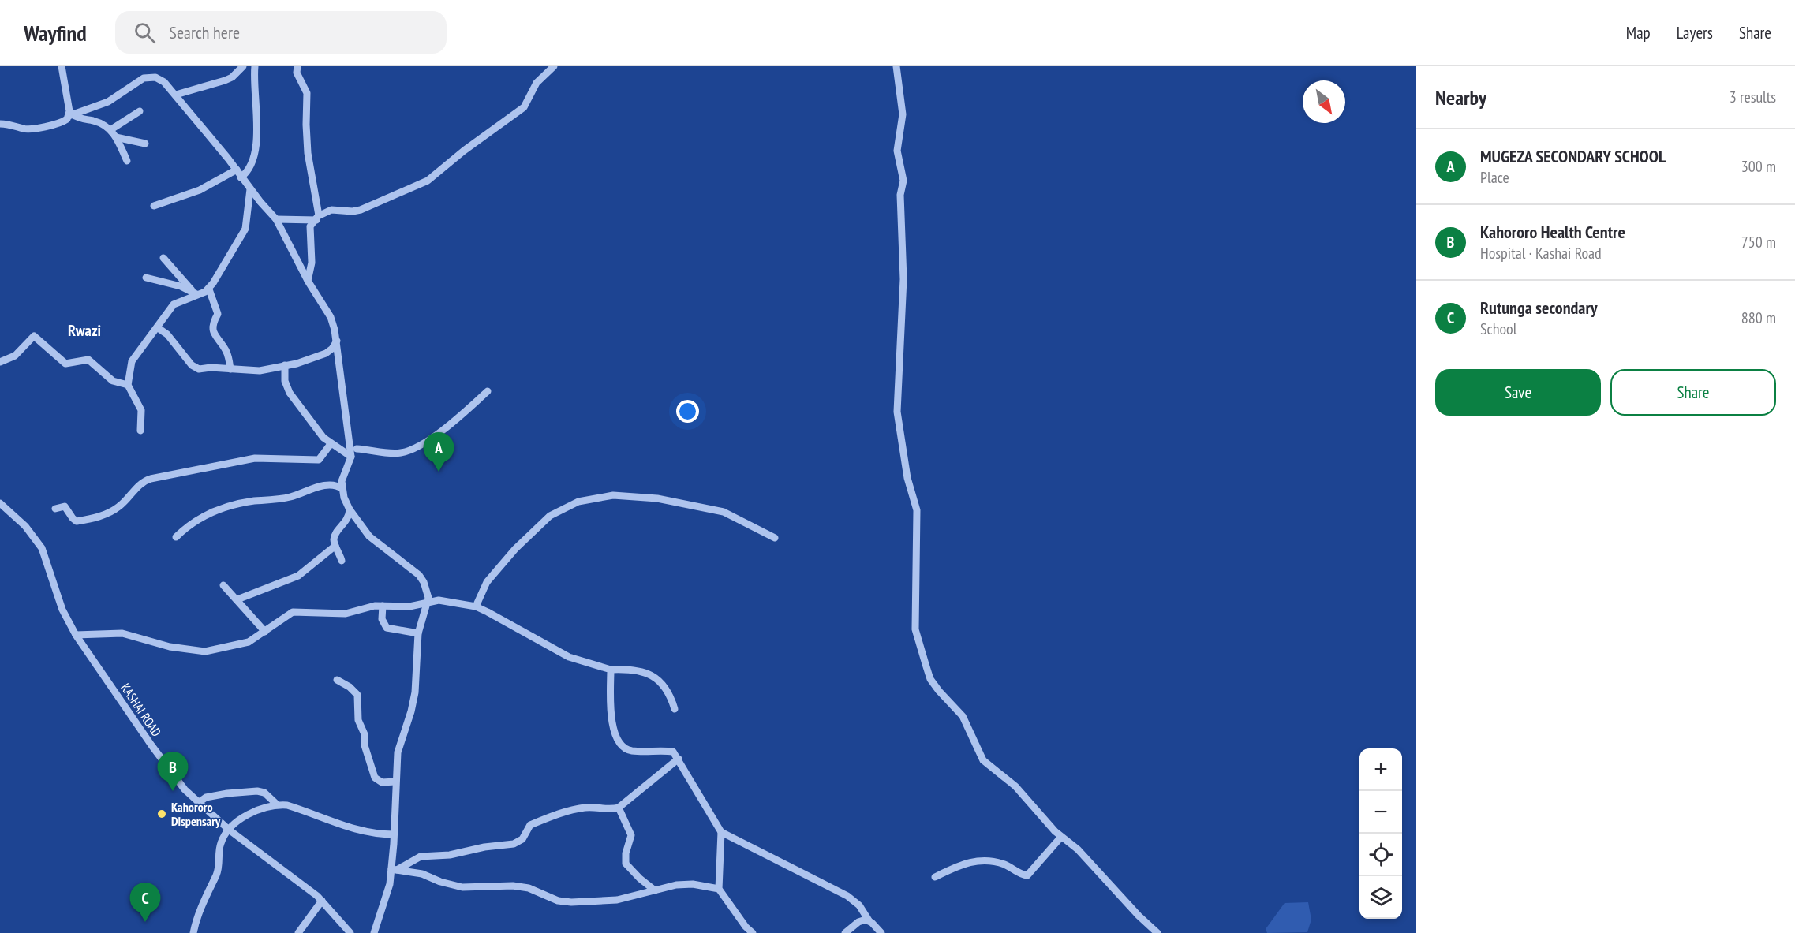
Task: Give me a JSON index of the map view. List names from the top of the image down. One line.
{"streets":{"street":["KASHAI ROAD"]},"districts":["Rwazi"],"places":["Kahororo Dispensary"],"north":"bottom right","page":{"header":"Wayfind","search":"Search here","nav":["Map","Layers","Share"],"heading":["Nearby","3 results"],"list":[{"mark":"A","name":"MUGEZA SECONDARY SCHOOL","note":"Place","value":"300 m"},{"mark":"B","name":"Kahororo Health Centre","note":"Hospital · Kashai Road","value":"750 m"},{"mark":"C","name":"Rutunga secondary","note":"School","value":"880 m"}],"buttons":["Save","Share"],"pins":["A","B","C"],"map_buttons":["+","−"]}}
